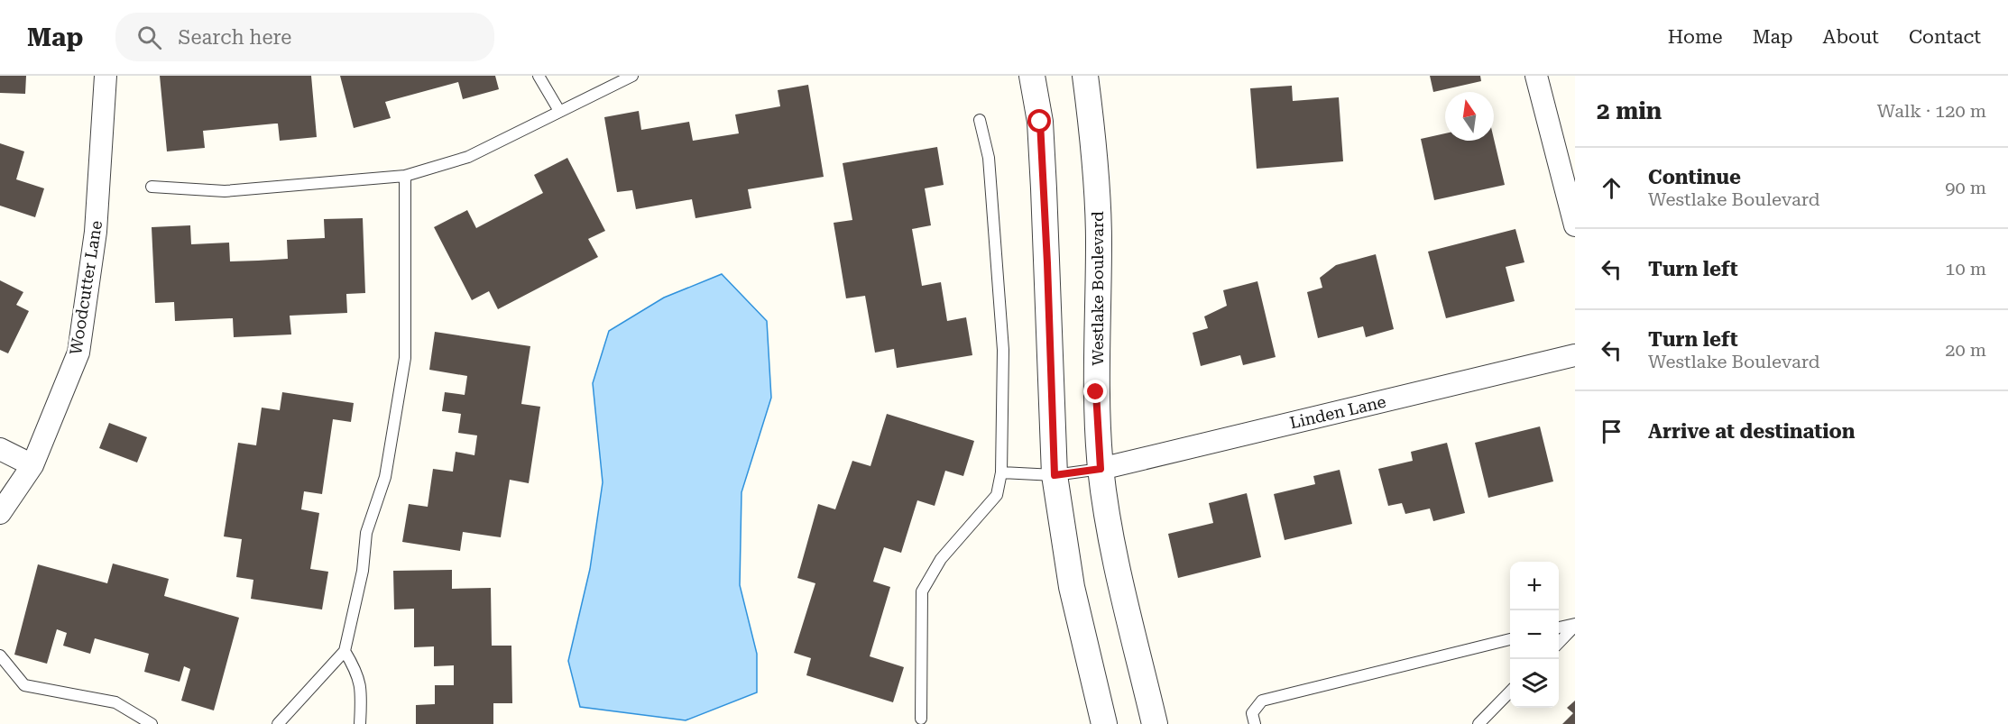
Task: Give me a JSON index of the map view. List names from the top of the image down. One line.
{"streets":{"street":["Woodcutter Lane","Westlake Boulevard","Linden Lane"]},"crossings":[["Westlake Boulevard","Linden Lane"]],"north":"top","page":{"header":"Map","search":"Search here","nav":["Home","Map","About","Contact"],"heading":["2 min","Walk · 120 m"],"list":[["Continue","Westlake Boulevard","90 m"],["Turn left","10 m"],["Turn left","Westlake Boulevard","20 m"],"Arrive at destination"],"map_buttons":["+","−"]}}
